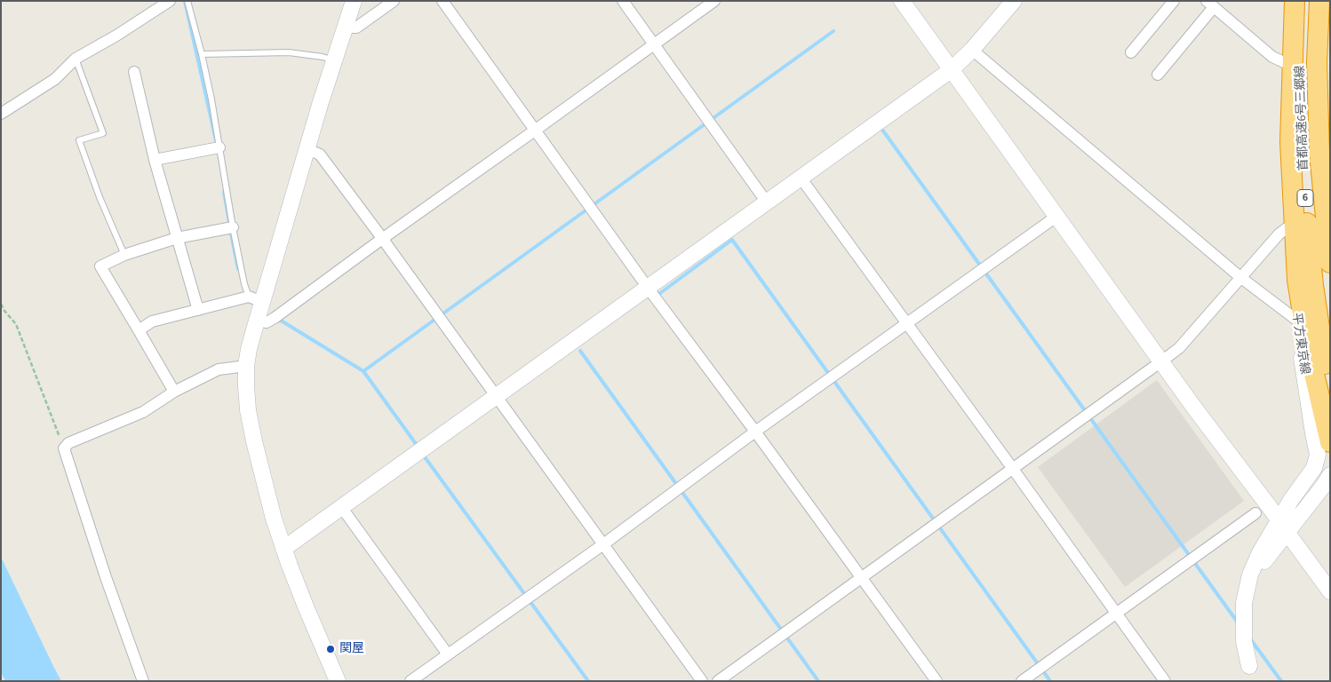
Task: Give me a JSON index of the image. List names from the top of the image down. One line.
{"streets":{"highway":["首都高速6号三郷線","6"],"street":["平方東京線"]},"crossings":[["首都高速6号三郷線","平方東京線"]],"places":["関屋"]}
